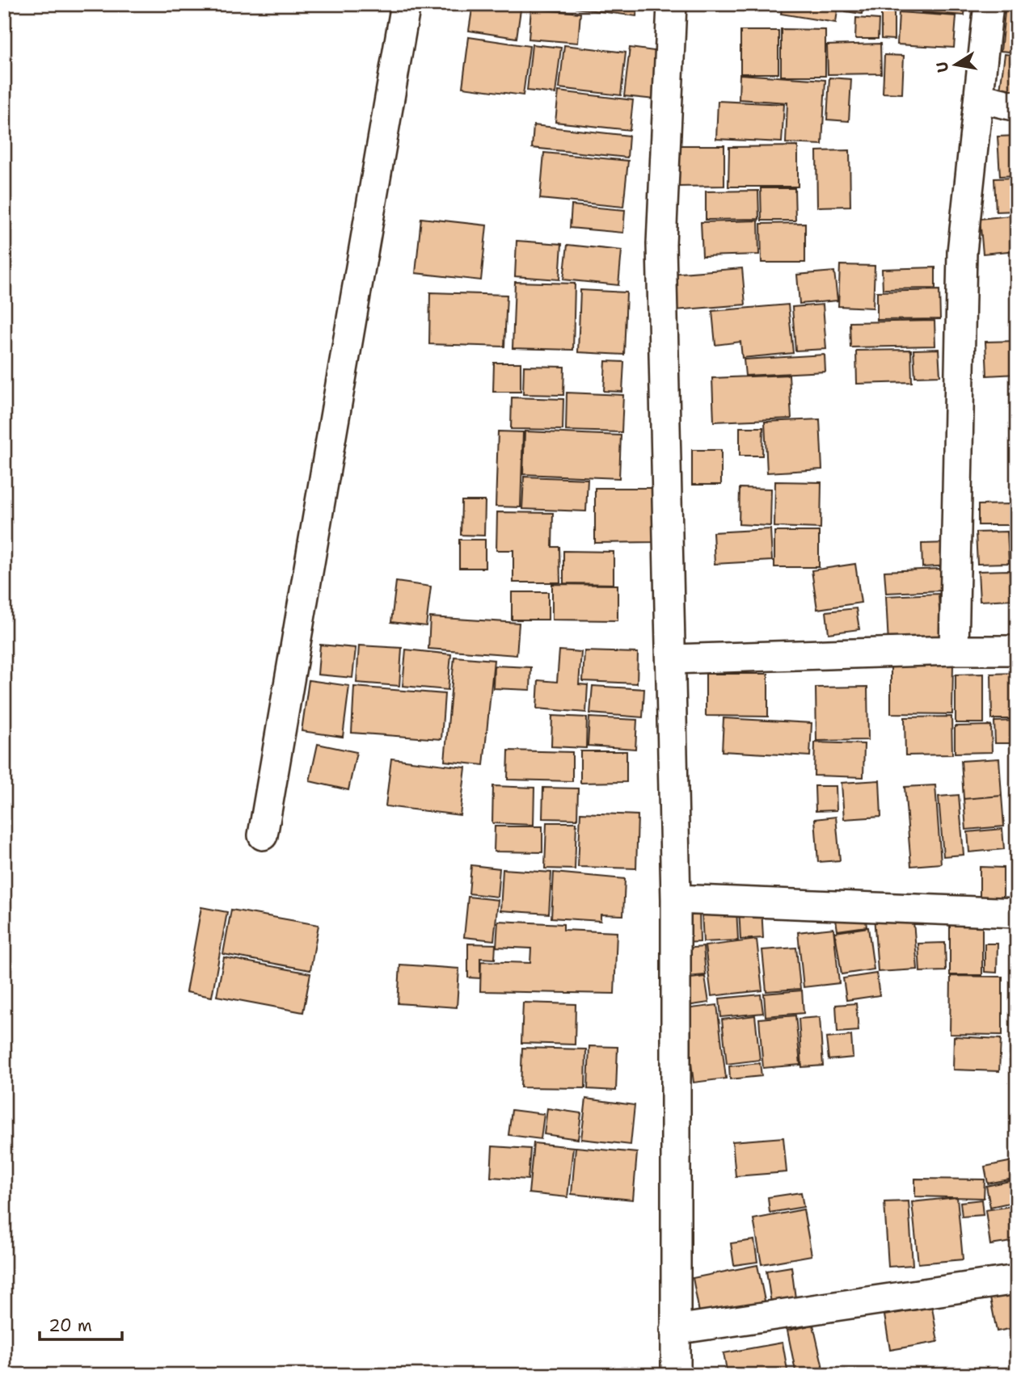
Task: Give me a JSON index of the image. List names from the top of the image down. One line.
{"scale_bar":"20 m","north":"left"}
